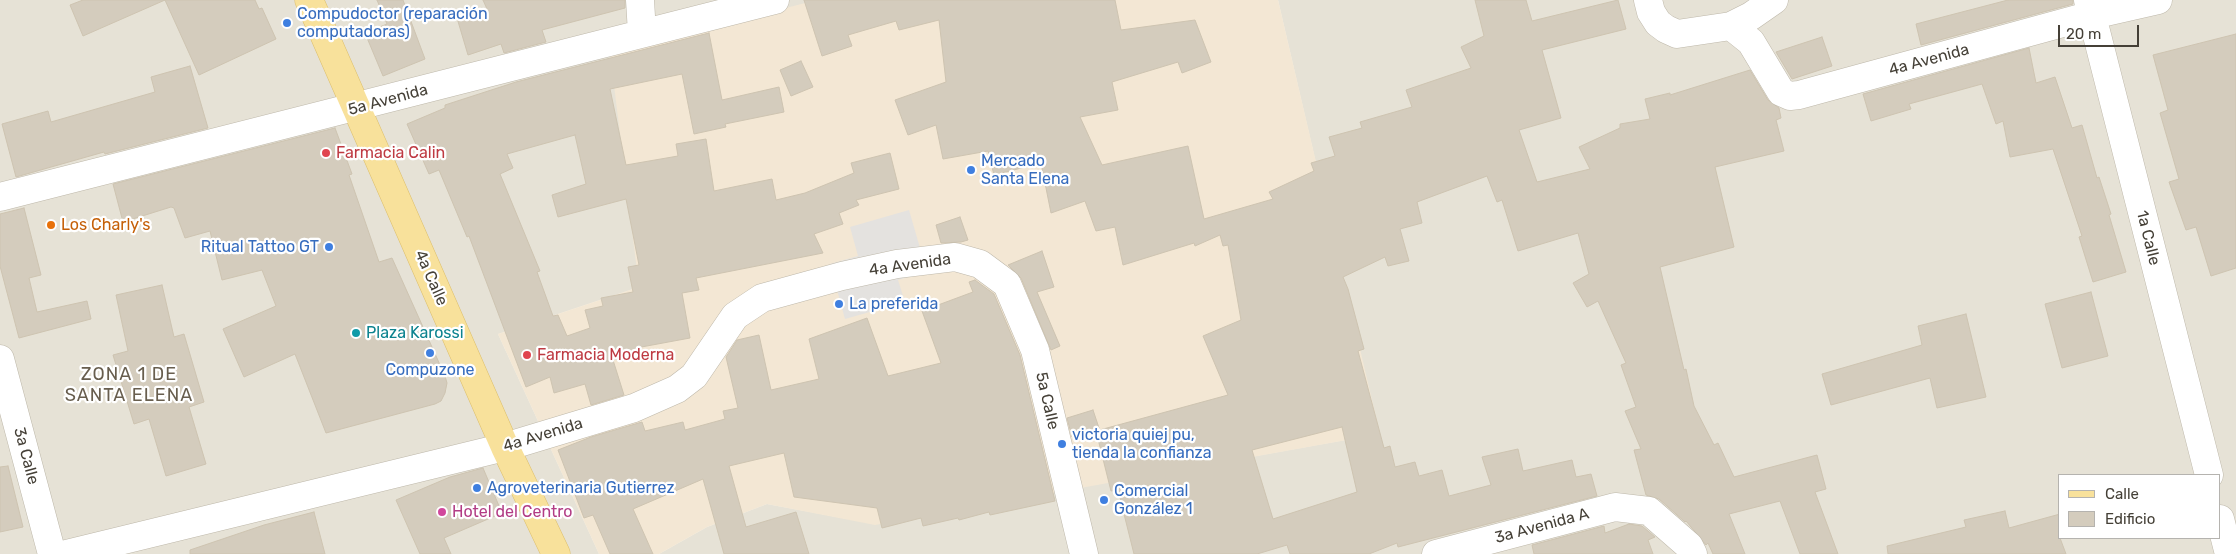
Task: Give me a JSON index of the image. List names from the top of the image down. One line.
{"streets":{"main road":["4a Calle"],"street":["4a Avenida","5a Avenida","1a Calle","5a Calle","3a Calle","3a Avenida A"]},"crossings":[["4a Avenida","1a Calle"],["4a Avenida","4a Calle"],["4a Avenida","5a Calle"],["5a Avenida","4a Calle"]],"districts":["ZONA 1 DE SANTA ELENA"],"places":["Compudoctor (reparación computadoras)","Farmacia Calin","Mercado Santa Elena","Los Charly's","Ritual Tattoo GT","La preferida","Plaza Karossi","Compuzone","Farmacia Moderna","victoria quiej pu, tienda la confianza","Agroveterinaria Gutierrez","Comercial González 1","Hotel del Centro"],"legend":["Calle","Edificio"],"scale_bar":"20 m"}
